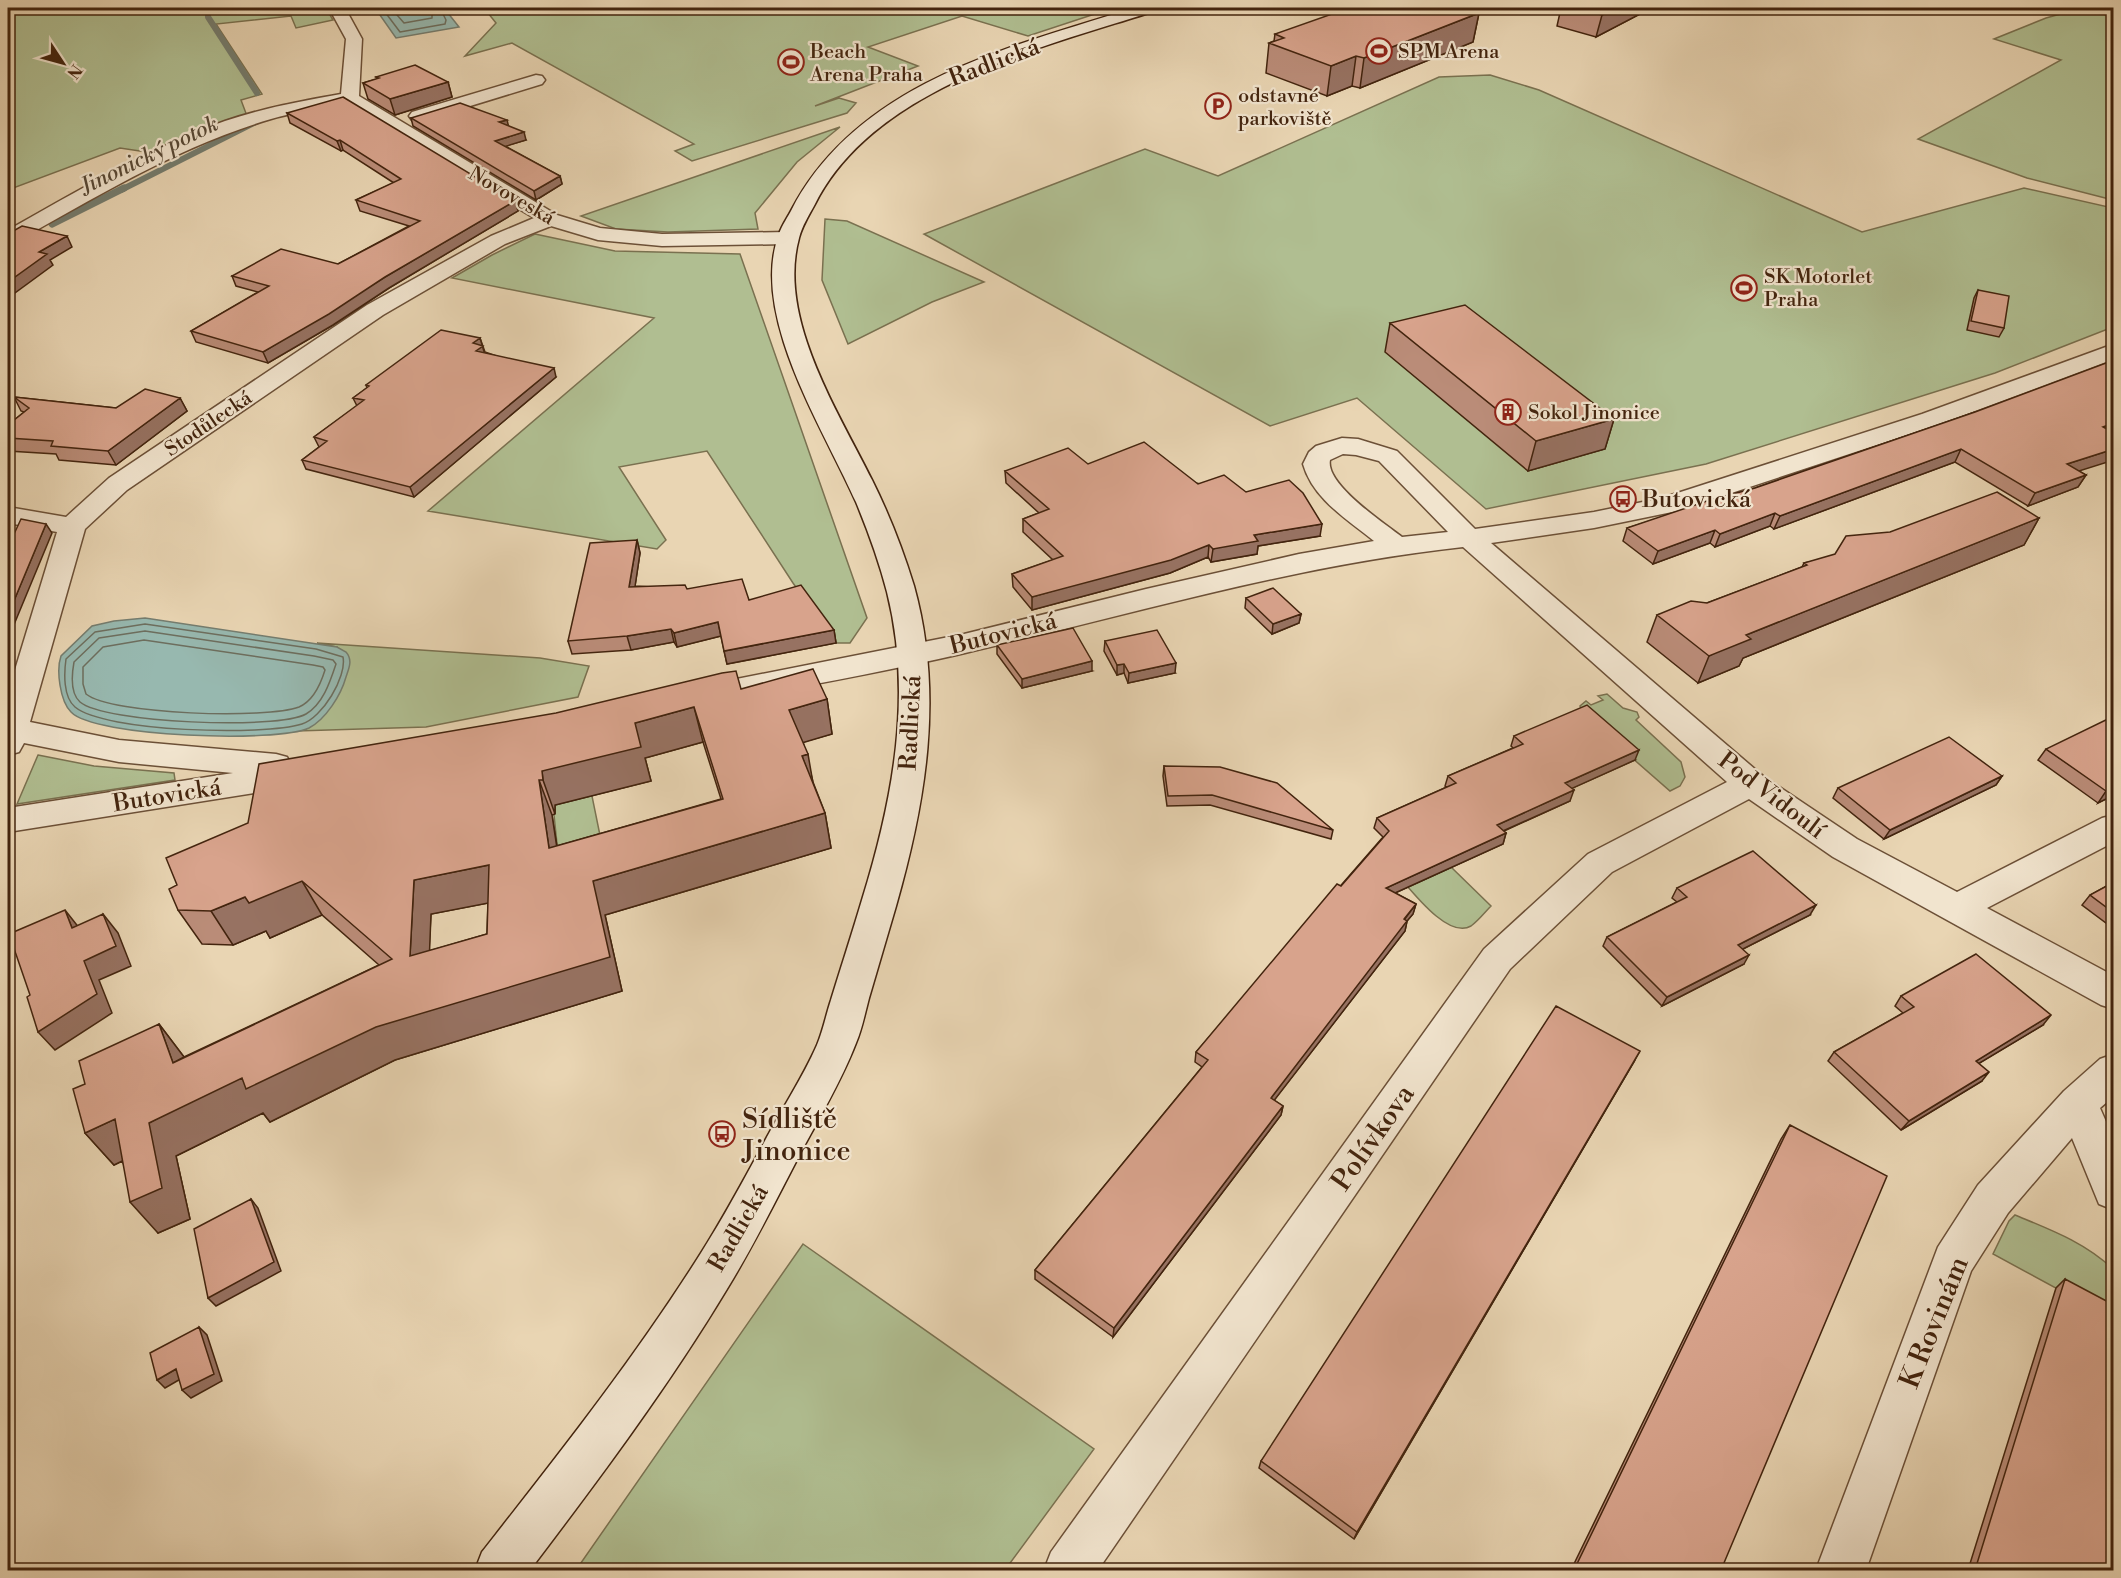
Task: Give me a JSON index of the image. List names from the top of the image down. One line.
{"streets":{"street":["Radlická","Novoveská","Stodůlecká","Butovická","Pod Vidoulí","Polívkova","K Rovinám"]},"crossings":[["Radlická","Novoveská"],["Radlická","Butovická"],["Novoveská","Stodůlecká"],["Butovická","Pod Vidoulí"],["Pod Vidoulí","Polívkova"]],"water":["Jinonický potok"],"places":{"sports":["SPM Arena","Beach Arena Praha","SK Motorlet Praha"],"parking":["odstavné parkoviště"],"building":["Sokol Jinonice"],"bus stop":["Butovická","Sídliště Jinonice"]},"north":"bottom right"}
